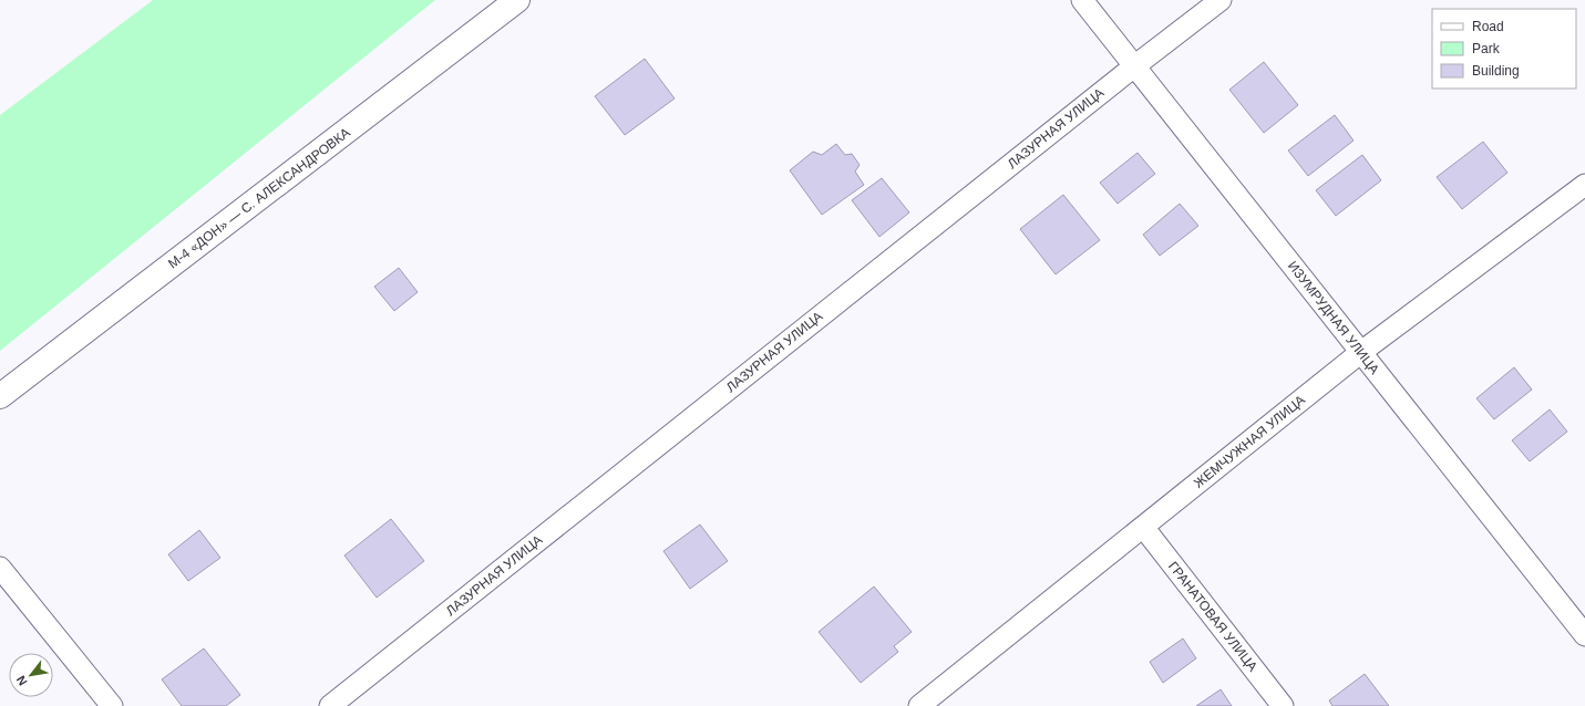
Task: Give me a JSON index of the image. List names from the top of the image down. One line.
{"streets":{"main road":["М-4 «ДОН» — С. АЛЕКСАНДРОВКА"],"street":["ЛАЗУРНАЯ УЛИЦА","ИЗУМРУДНАЯ УЛИЦА","ЖЕМЧУЖНАЯ УЛИЦА","ГРАНАТОВАЯ УЛИЦА"]},"crossings":[["ЛАЗУРНАЯ УЛИЦА","ИЗУМРУДНАЯ УЛИЦА"],["ИЗУМРУДНАЯ УЛИЦА","ЖЕМЧУЖНАЯ УЛИЦА"],["ЖЕМЧУЖНАЯ УЛИЦА","ГРАНАТОВАЯ УЛИЦА"]],"legend":["Road","Park","Building"],"north":"bottom left"}
